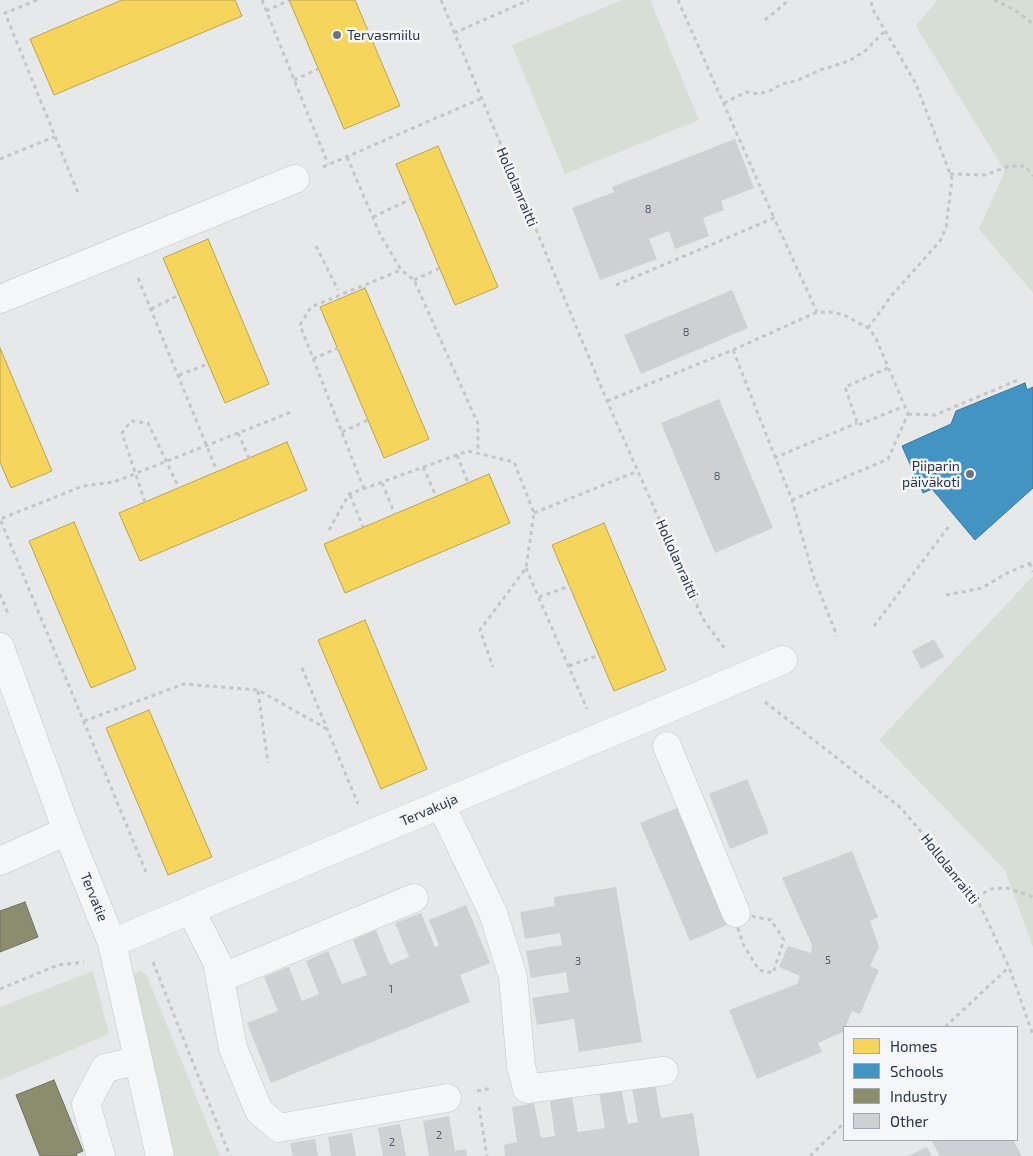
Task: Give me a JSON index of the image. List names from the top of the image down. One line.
{"streets":{"street":["Tervakuja","Tervatie"],"path":["Hollolanraitti"]},"crossings":[["Hollolanraitti","Tervakuja"],["Tervakuja","Tervatie"]],"places":["Tervasmiilu","Piiparin päiväkoti"],"house_numbers":["8","8","8","5","3","1","2","2"],"legend":["Homes","Schools","Industry","Other"]}
